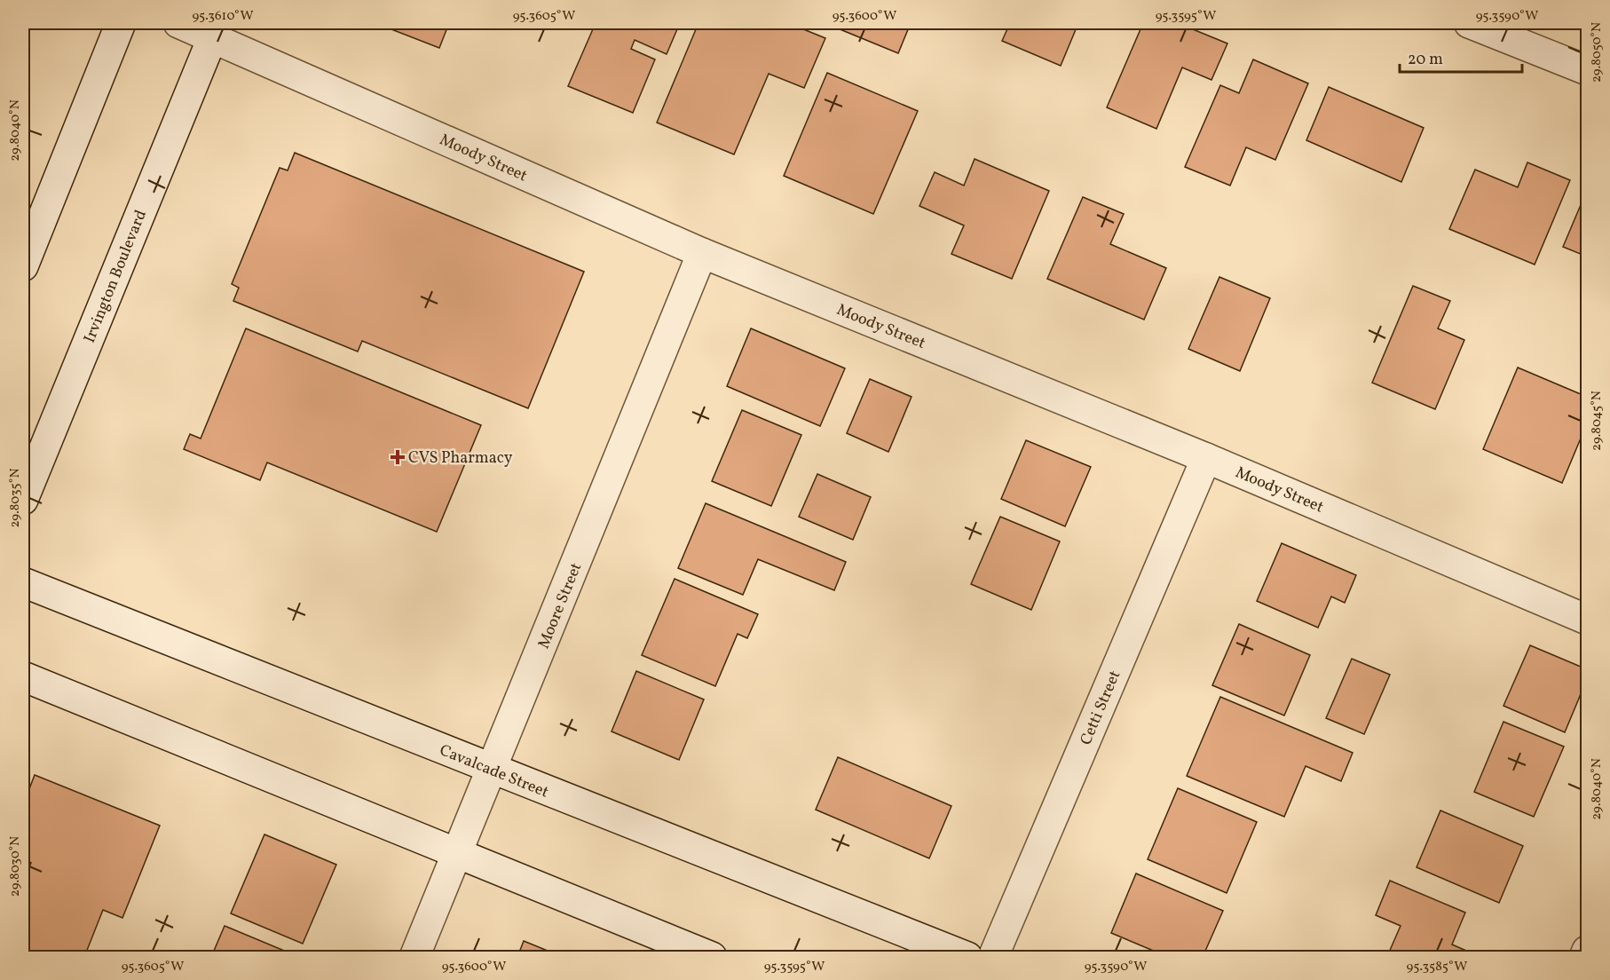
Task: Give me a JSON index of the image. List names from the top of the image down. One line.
{"streets":{"street":["Moody Street","Irvington Boulevard","Moore Street","Cetti Street","Cavalcade Street"]},"crossings":[["Moody Street","Irvington Boulevard"],["Moody Street","Moore Street"],["Moody Street","Cetti Street"],["Moore Street","Cavalcade Street"]],"places":{"health":["CVS Pharmacy"]},"scale_bar":"20 m","coordinates":["95.3610°W","95.3605°W","95.3600°W","95.3595°W","95.3590°W","29.8050°N","29.8040°N","29.8045°N","29.8035°N","29.8030°N","95.3585°W"]}
